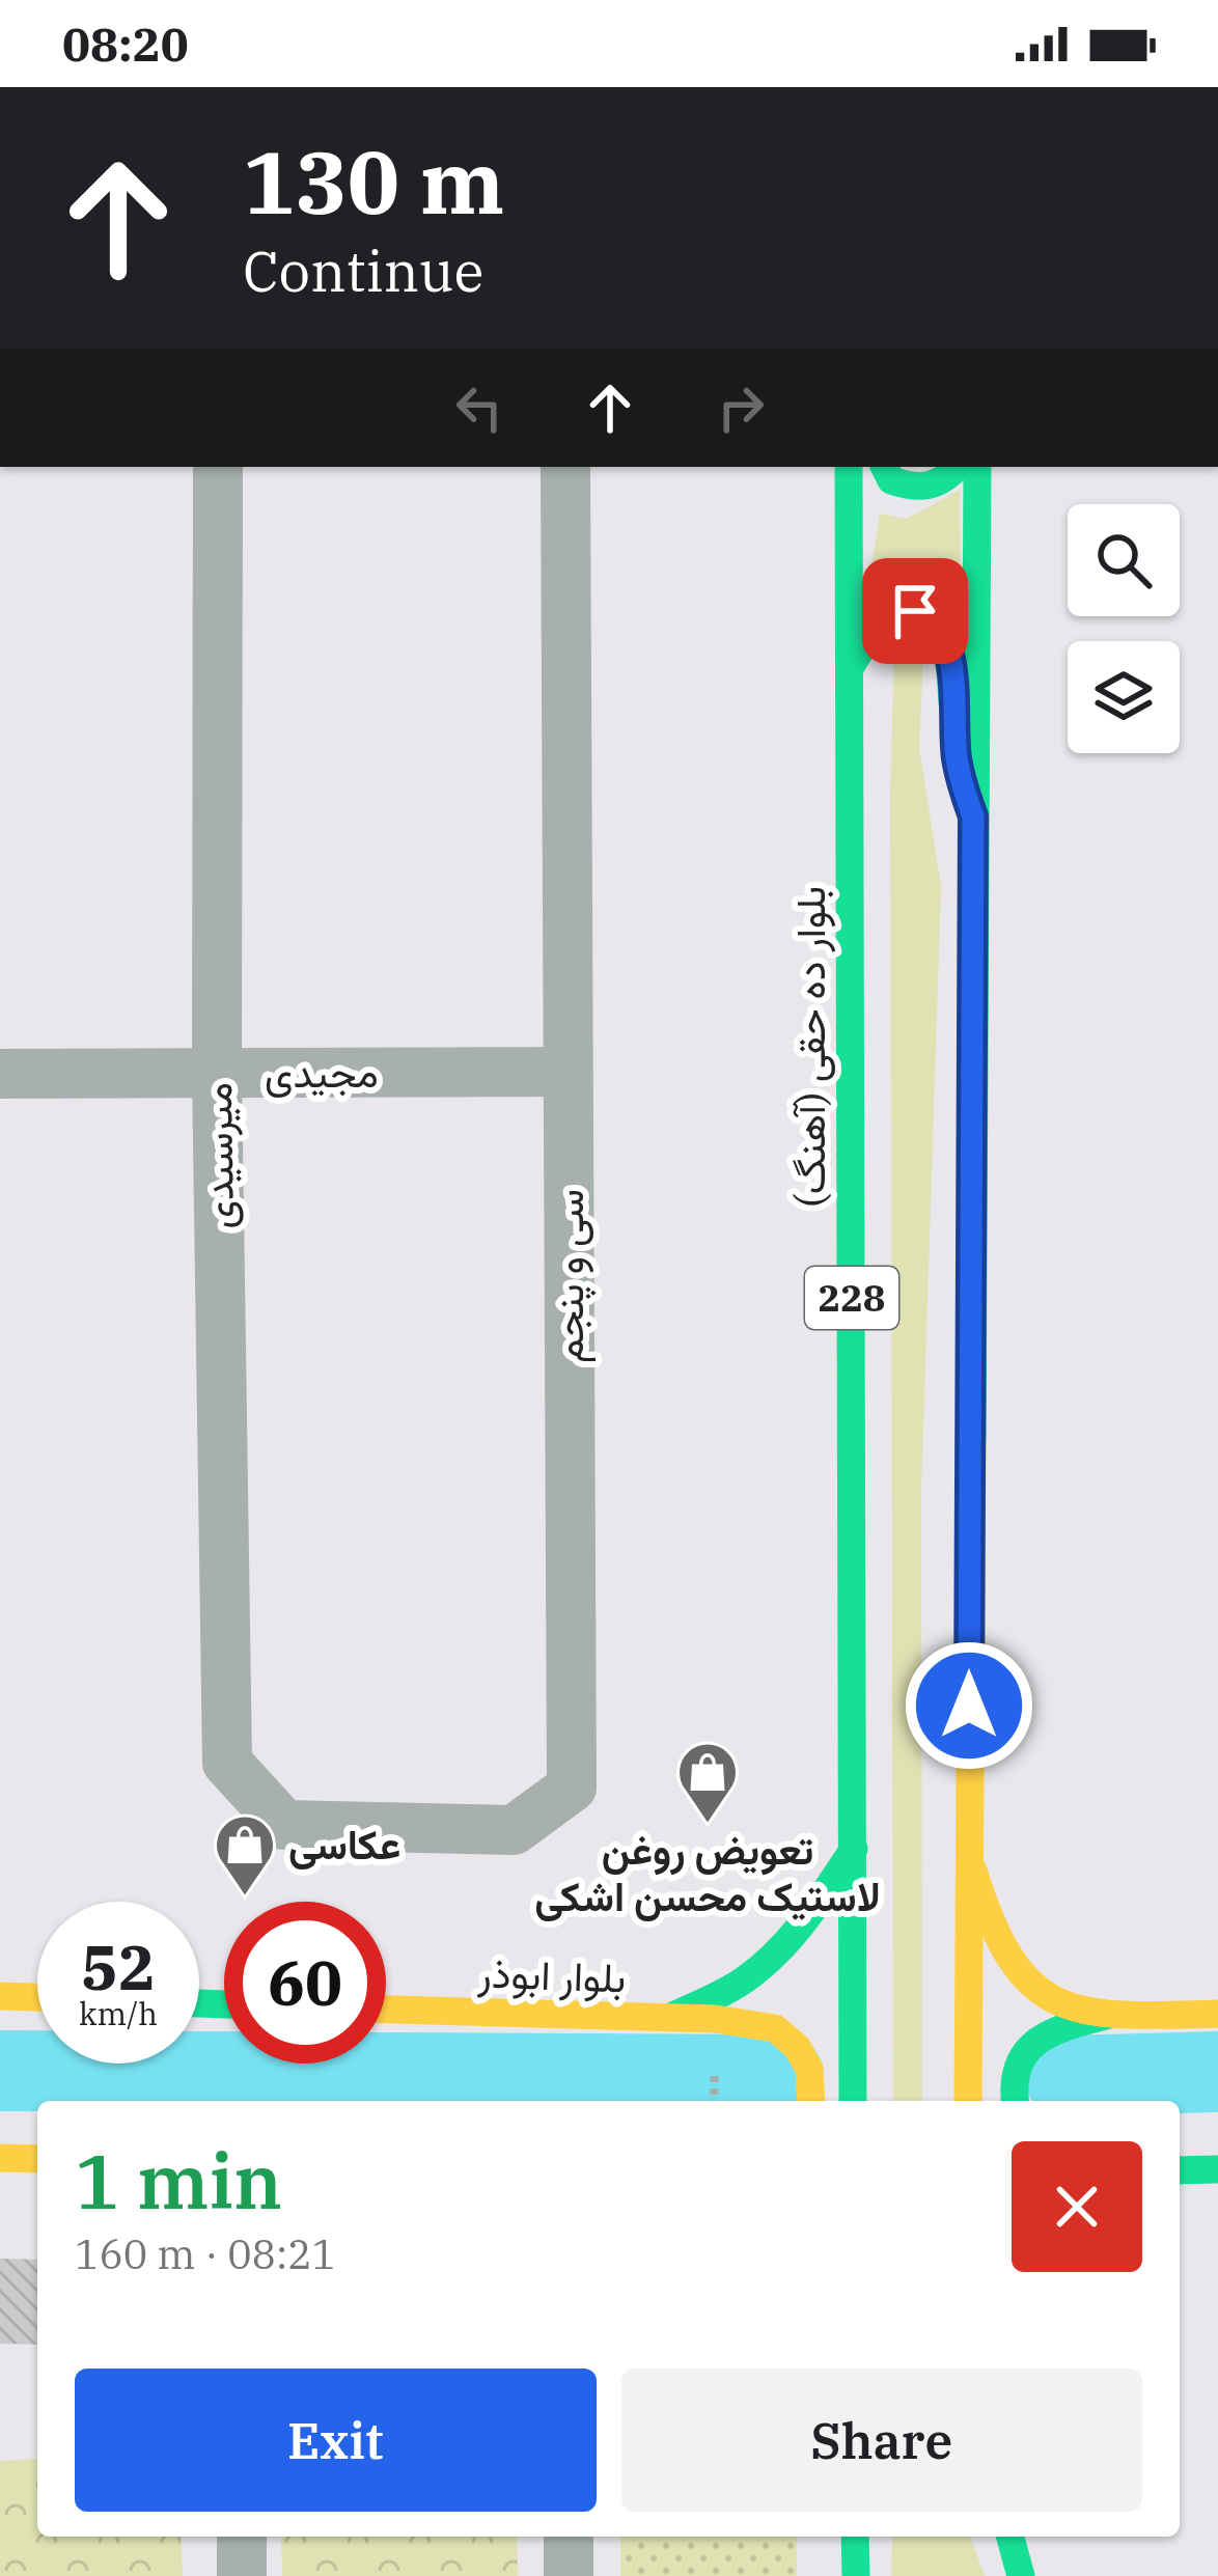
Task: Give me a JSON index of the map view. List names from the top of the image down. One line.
{"streets":{"main road":["بلوار ده حقی (آهنگ)","228","بلوار ابوذر"],"street":["مجیدی","میرسیدی","سی و پنجم"]},"crossings":[["مجیدی","میرسیدی"],["مجیدی","سی و پنجم"],["میرسیدی","سی و پنجم"]],"places":{"shop":["تعویض روغن لاستیک محسن اشکی","عکاسى"]},"page":{"status":"08:20","turn":["130 m","Continue"],"speed":"52 km/h","limit":"60","heading":["1 min","160 m · 08:21"],"buttons":["Exit","Share"]}}
